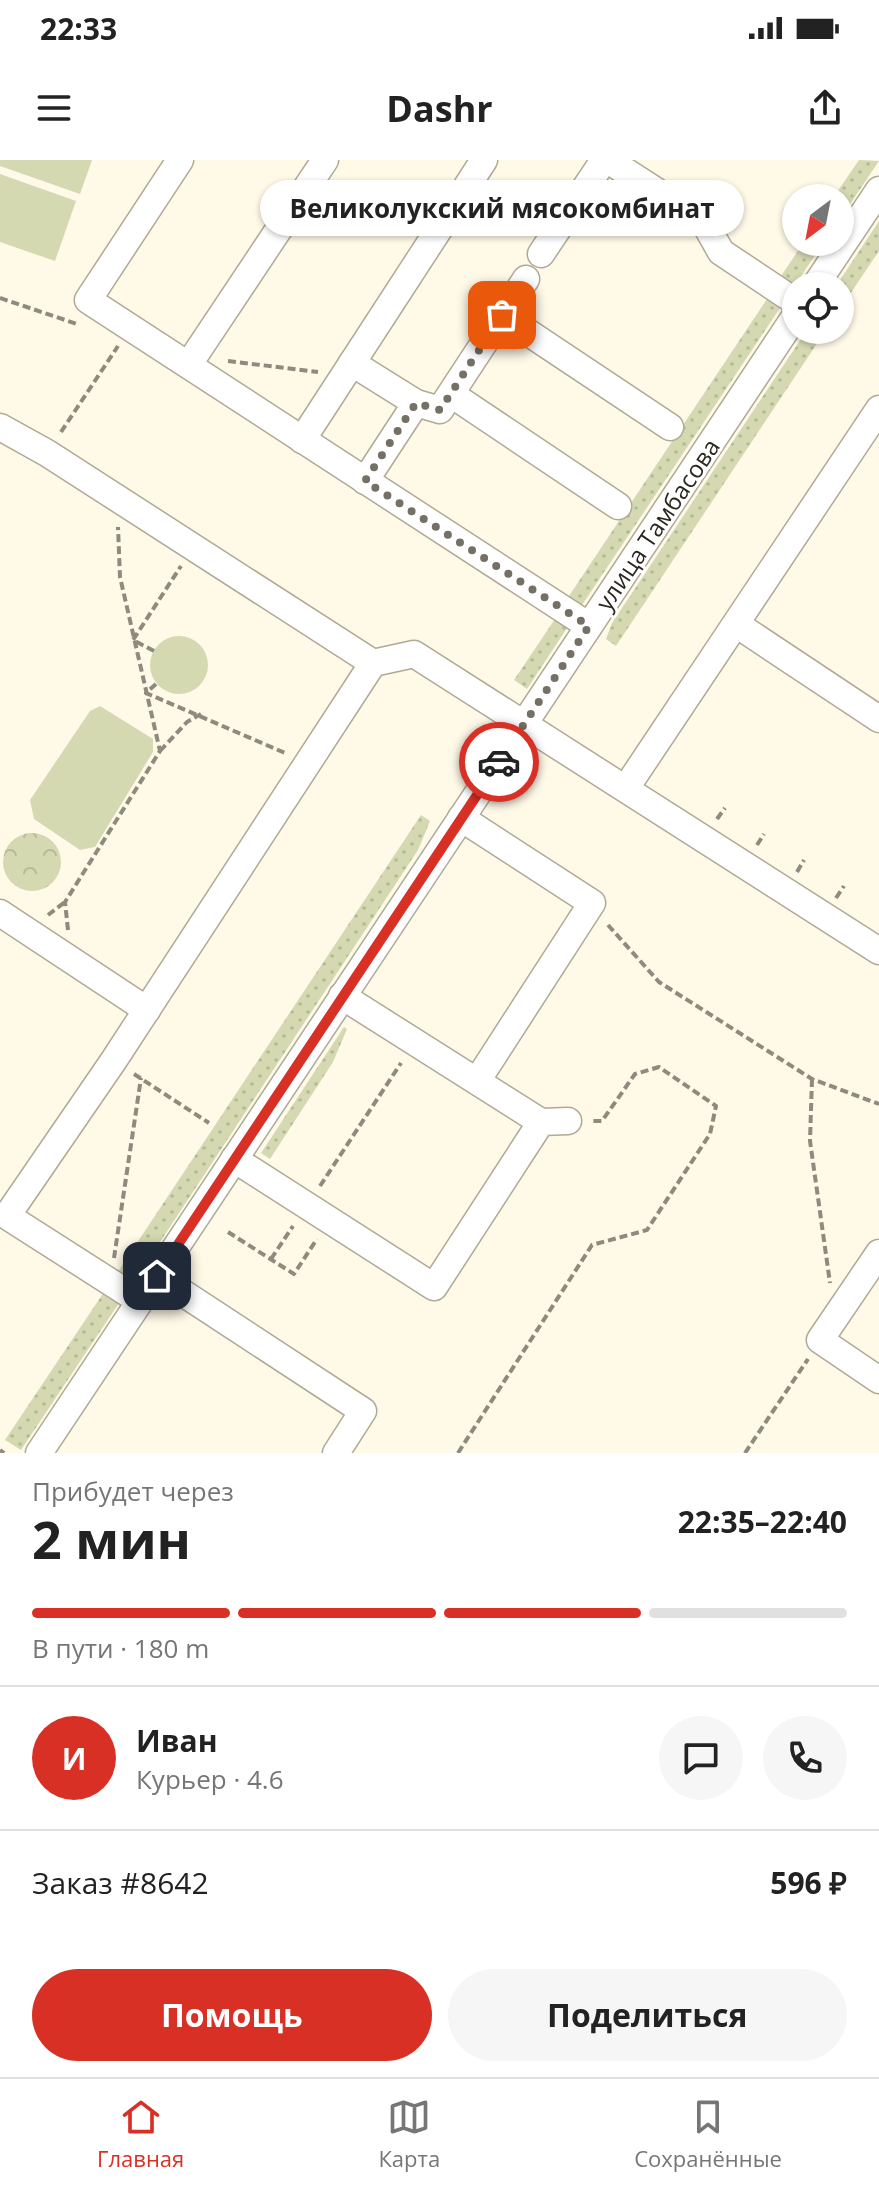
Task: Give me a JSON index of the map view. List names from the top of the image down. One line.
{"streets":{"street":["улица Тамбасова"]},"places":["Великолукский мясокомбинат"],"north":"bottom left","page":{"status":"22:33","header":"Dashr","bubble":"Великолукский мясокомбинат","heading":["2 мин","Прибудет через","22:35–22:40"],"panel":["Иван","Курьер · 4.6","Заказ #8642","596 ₽"],"bar":"В пути · 180 m","round":"И","buttons":["Помощь","Поделиться"],"tabs":["Главная","Карта","Сохранённые"]}}
